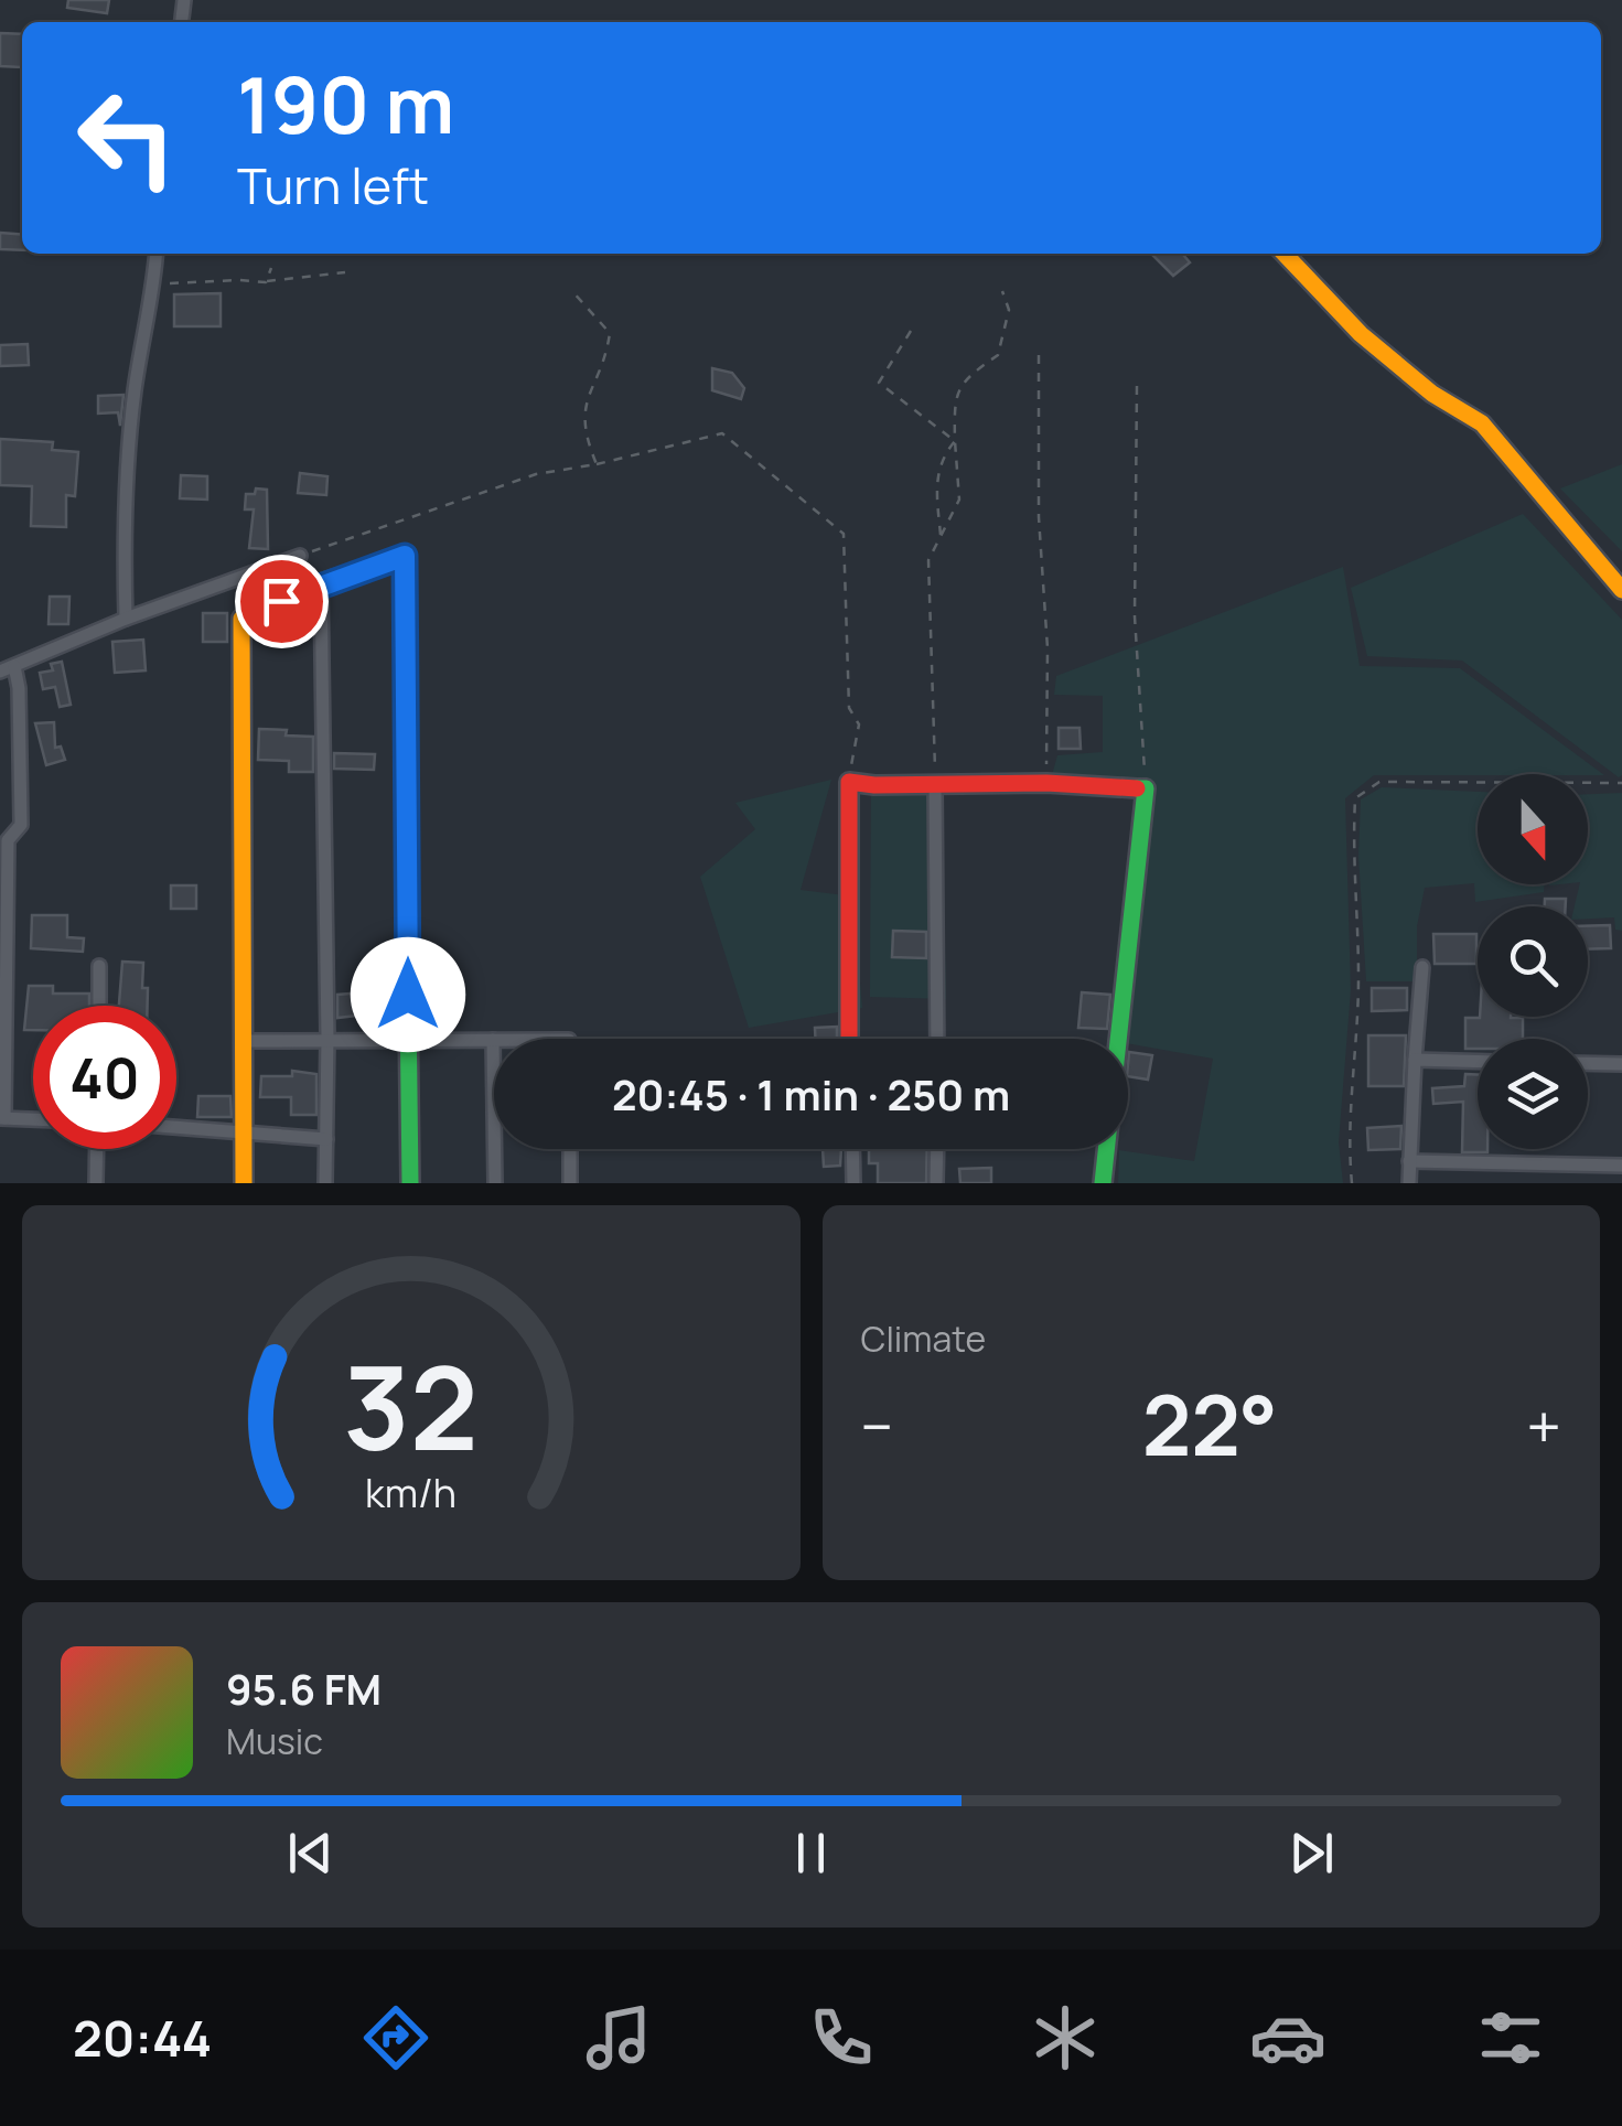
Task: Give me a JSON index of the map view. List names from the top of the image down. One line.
{"north":"bottom","page":{"turn":["190 m","Turn left"],"limit":"40","trip":"20:45 · 1 min · 250 m","tile":"Climate","heat":["−","22°","+"],"song":["95.6 FM","Music"],"tabs":"20:44","gauge":["32","km/h"]}}
